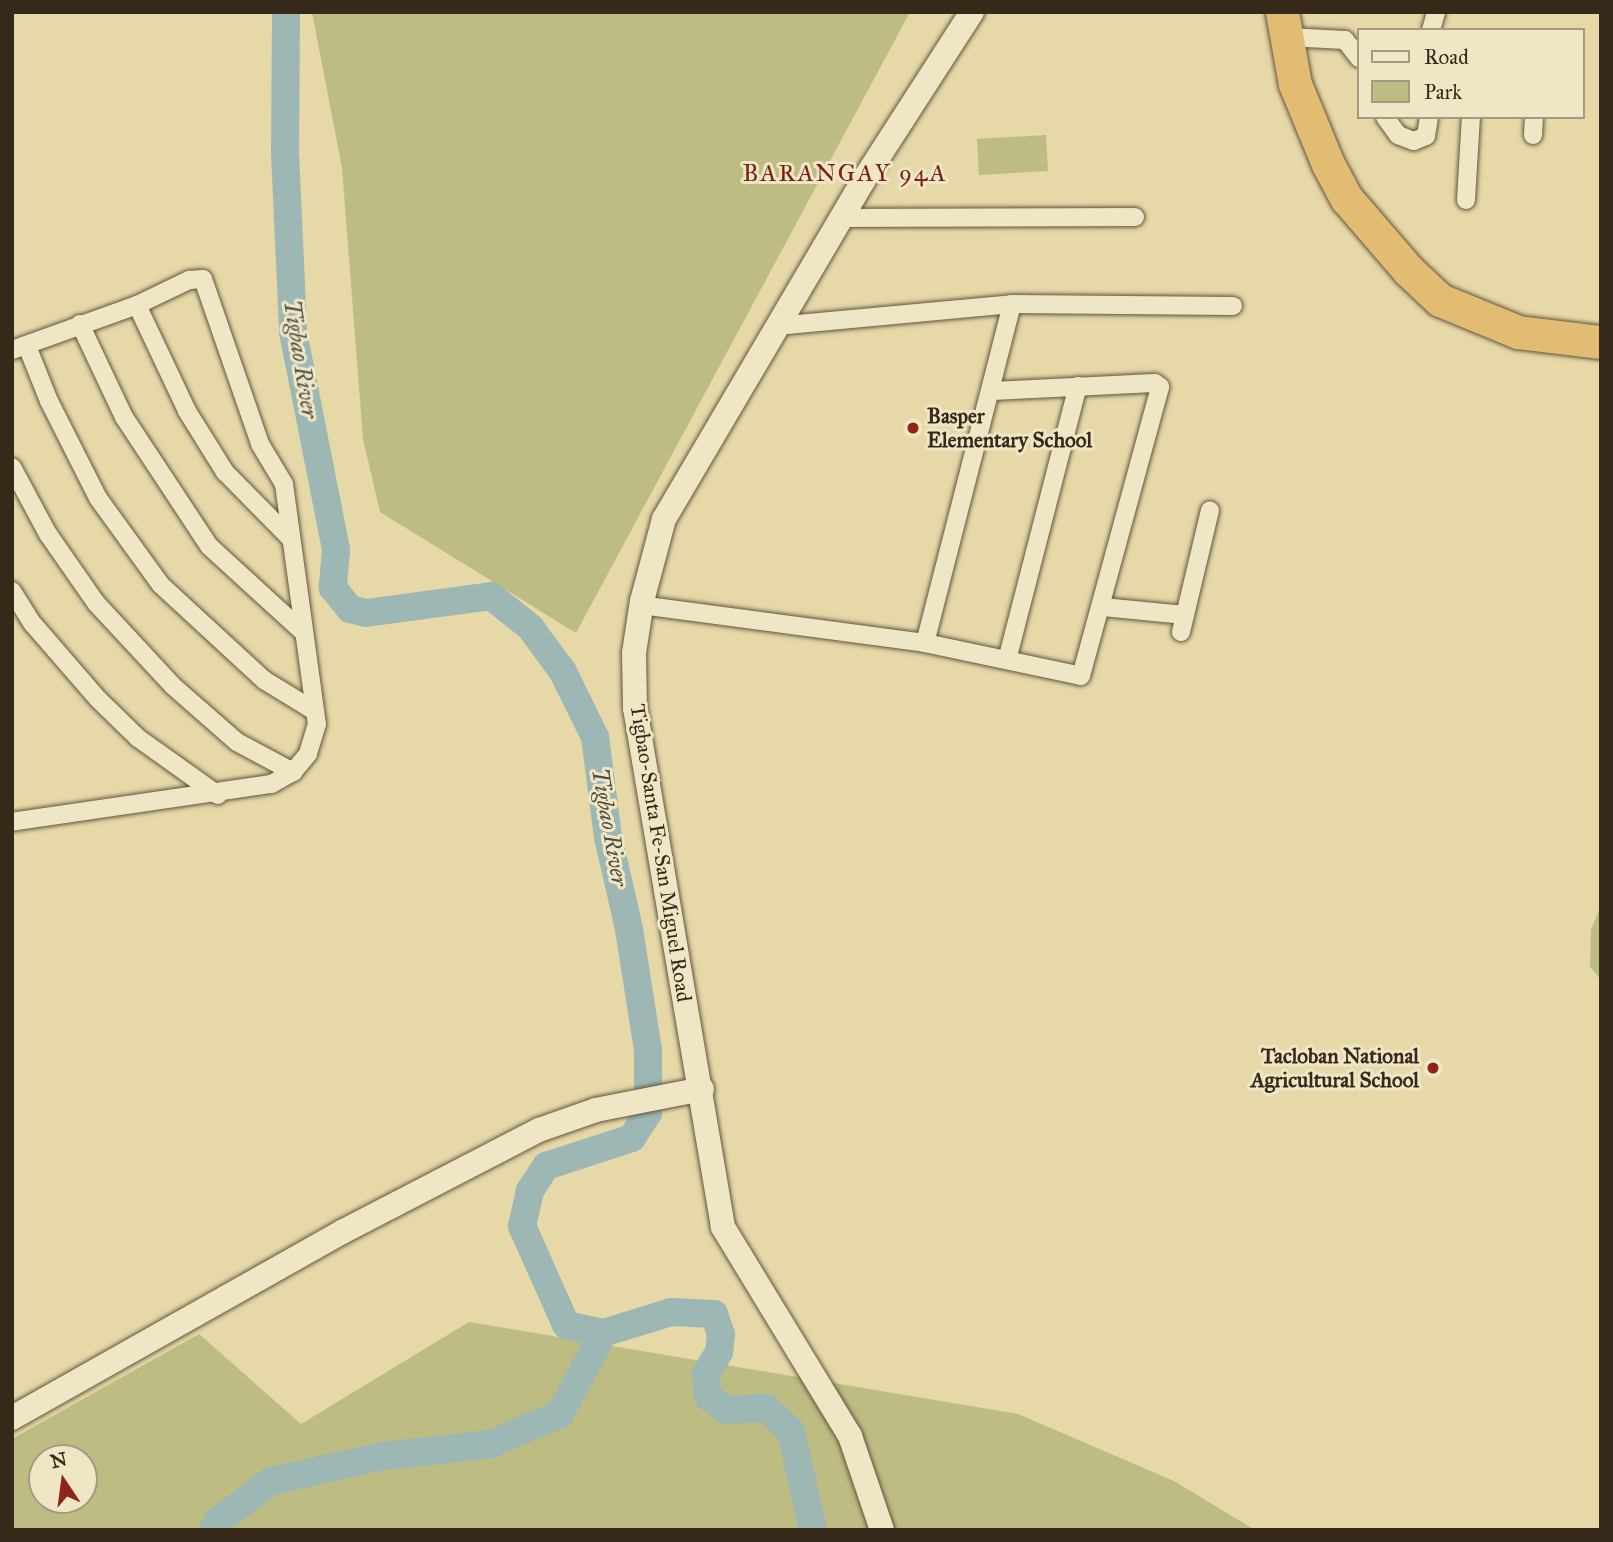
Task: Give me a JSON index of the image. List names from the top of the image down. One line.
{"streets":{"main road":["Tigbao-Santa Fe-San Miguel Road"]},"districts":["BARANGAY 94A"],"water":["Tigbao River"],"places":["Basper Elementary School","Tacloban National Agricultural School"],"legend":["Road","Park"],"north":"top"}
